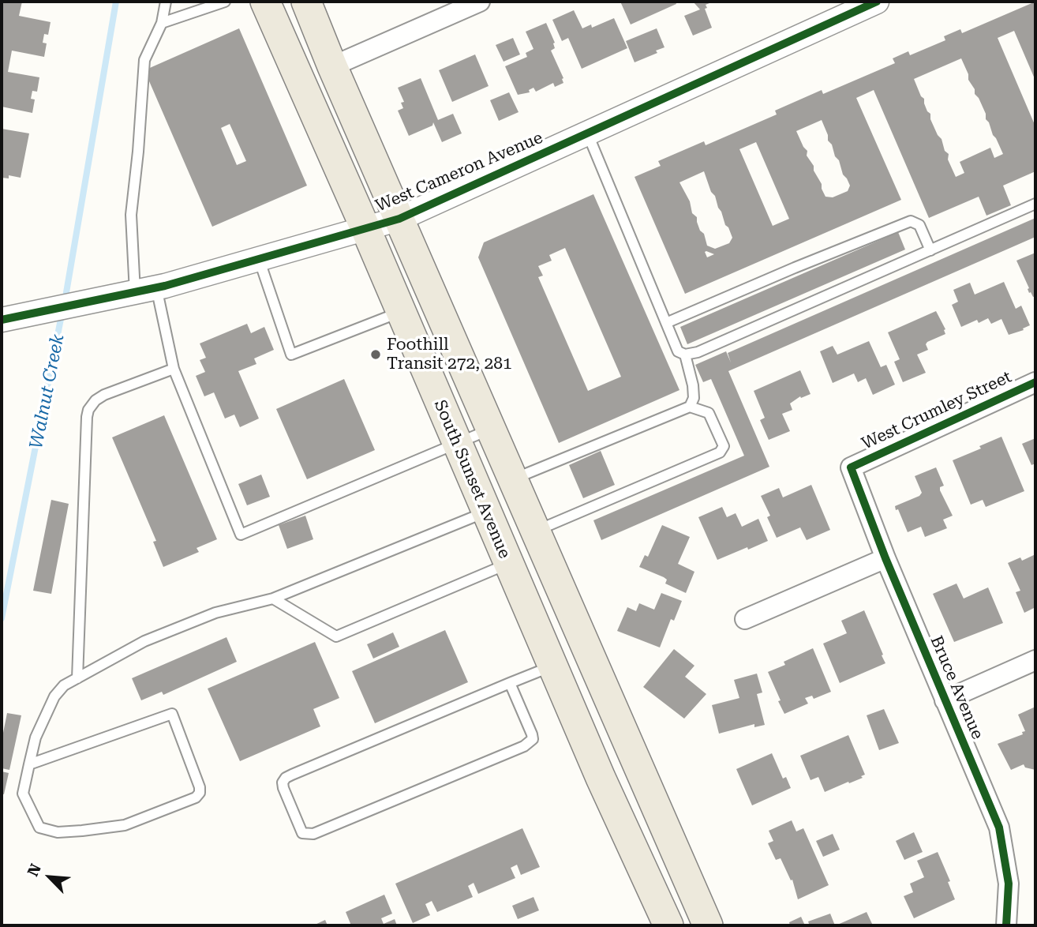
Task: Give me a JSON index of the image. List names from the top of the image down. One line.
{"streets":{"main road":["South Sunset Avenue"],"street":["West Cameron Avenue","West Crumley Street","Bruce Avenue"]},"crossings":[["West Cameron Avenue","South Sunset Avenue"],["West Crumley Street","Bruce Avenue"]],"water":["Walnut Creek"],"places":["Foothill Transit 272, 281"],"north":"top left"}
